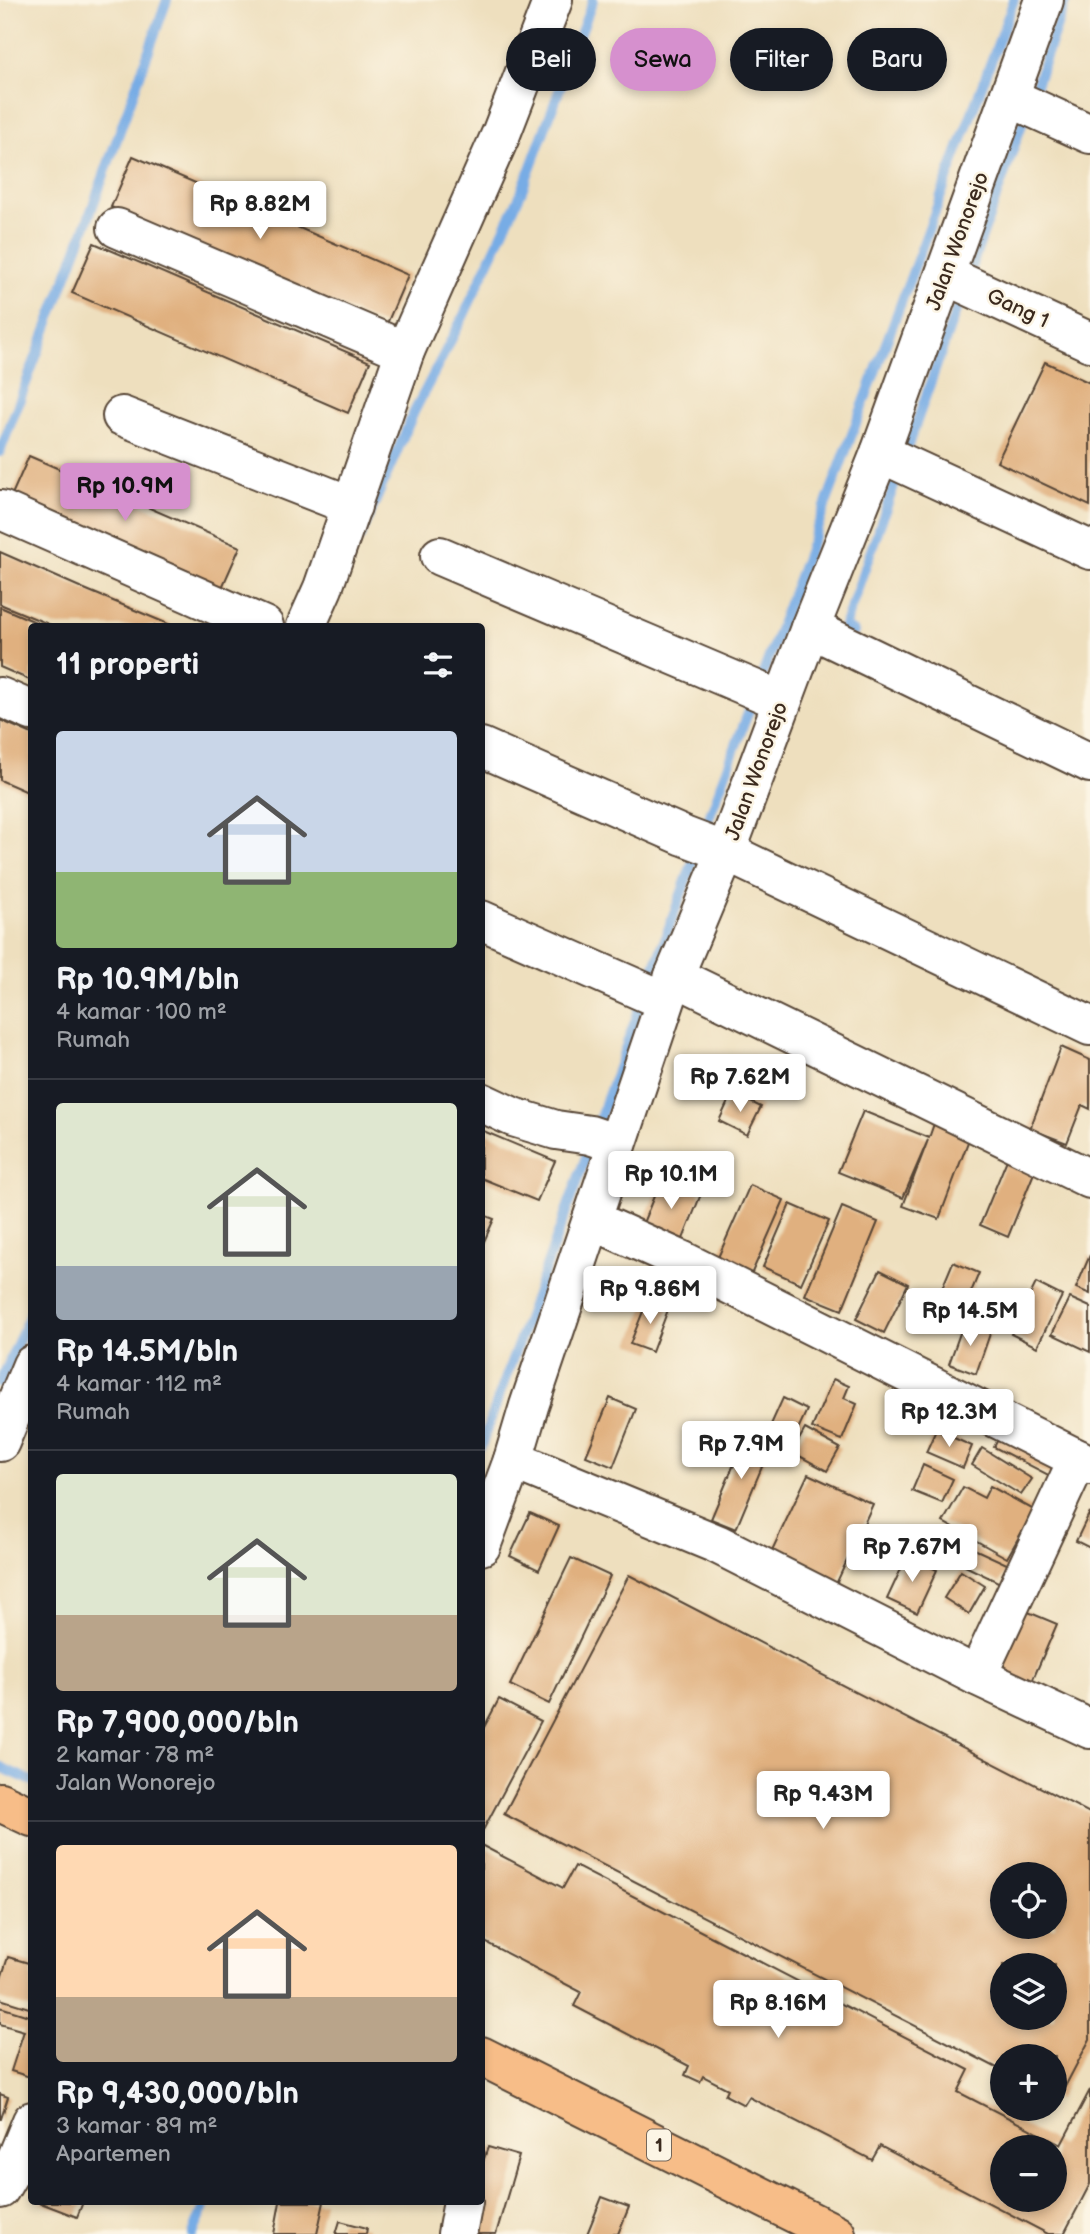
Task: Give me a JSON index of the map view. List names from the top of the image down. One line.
{"streets":{"main road":["1"],"street":["Jalan Wonorejo","Gang 1"]},"crossings":[["Jalan Wonorejo","Gang 1"]],"page":{"chip":["Beli","Sewa","Filter","Baru"],"price":["Rp 8.82M","Rp 10.9M","Rp 7.62M","Rp 10.1M","Rp 9.86M","Rp 14.5M","Rp 12.3M","Rp 7.9M","Rp 7.67M","Rp 9.43M","Rp 8.16M"],"heading":"11 properti","list":[{"name":"Rp 10.9M/bln","note":"4 kamar · 100 m² · Rumah"},{"name":"Rp 14.5M/bln","note":"4 kamar · 112 m² · Rumah"},{"name":"Rp 7,900,000/bln","note":"2 kamar · 78 m² · Jalan Wonorejo"},{"name":"Rp 9,430,000/bln","note":"3 kamar · 89 m² · Apartemen"}],"map_buttons":["+","−"]}}
